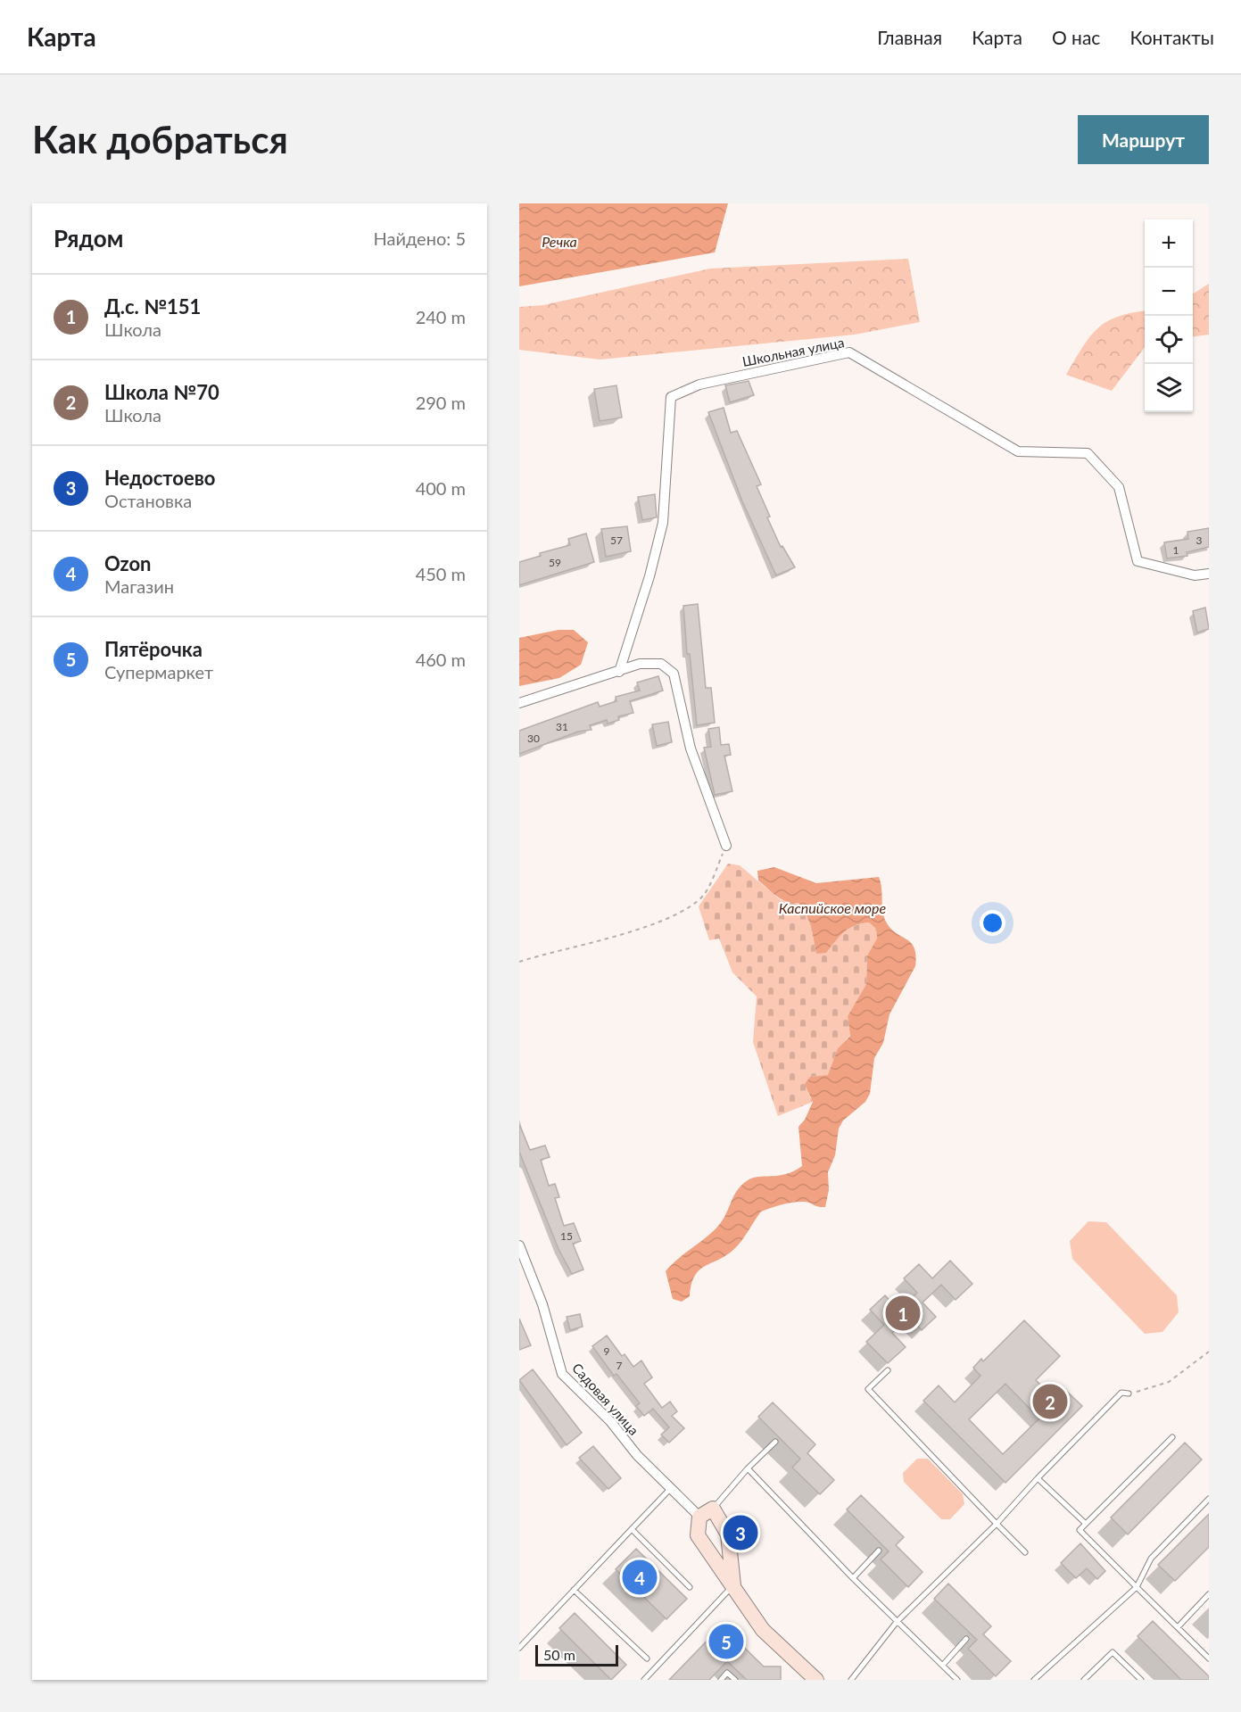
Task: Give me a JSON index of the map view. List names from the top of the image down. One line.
{"streets":{"street":["Школьная улица","Садовая улица"]},"water":["Речка","Каспийское море"],"house_numbers":["57","3","1","59","31","30","15","9","7"],"scale_bar":"50 m","page":{"header":"Карта","nav":["Главная","Карта","О нас","Контакты"],"buttons":"Маршрут","title":"Как добраться","heading":["Рядом","Найдено: 5"],"map_buttons":["+","−"],"list":[{"mark":"1","name":"Д.с. №151","note":"Школа","value":"240 m"},{"mark":"2","name":"Школа №70","note":"Школа","value":"290 m"},{"mark":"3","name":"Недостоево","note":"Остановка","value":"400 m"},{"mark":"4","name":"Ozon","note":"Магазин","value":"450 m"},{"mark":"5","name":"Пятёрочка","note":"Супермаркет","value":"460 m"}],"pins":["1","2","3","4","5"],"scale":"50 m"}}
